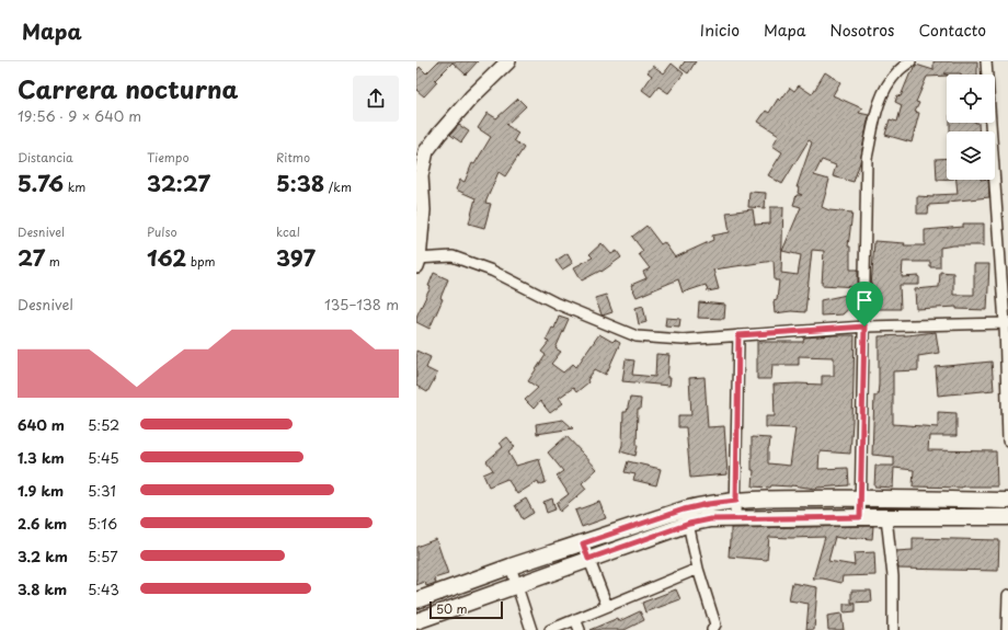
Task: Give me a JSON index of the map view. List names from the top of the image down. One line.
{"scale_bar":"50 m","page":{"header":"Mapa","nav":["Inicio","Mapa","Nosotros","Contacto"],"heading":["Carrera nocturna","19:56 · 9 × 640 m"],"stats":[["Distancia","5.76 km"],["Tiempo","32:27"],["Ritmo","5:38 /km"],["Desnivel","27 m"],["Pulso","162 bpm"],["kcal","397"]],"chart":["Desnivel","135–138 m"],"list":[{"name":"640 m","note":"5:52"},{"name":"1.3 km","note":"5:45"},{"name":"1.9 km","note":"5:31"},{"name":"2.6 km","note":"5:16"},{"name":"3.2 km","note":"5:57"},{"name":"3.8 km","note":"5:43"}],"scale":"50 m"}}
